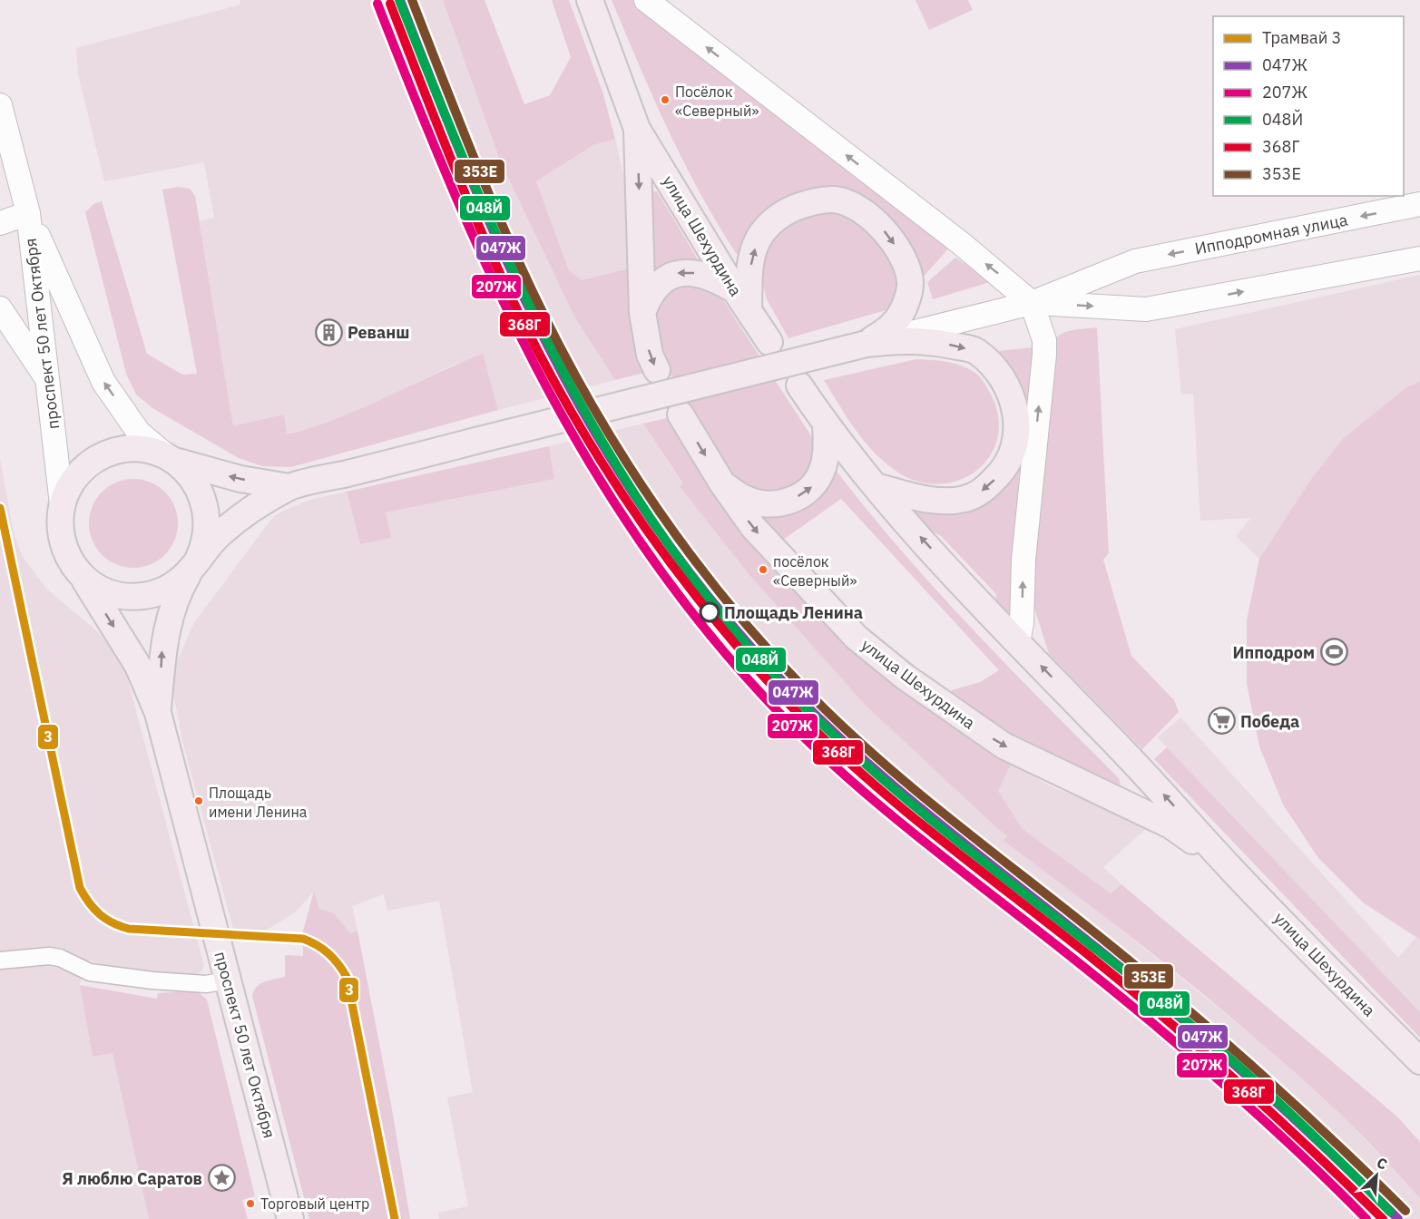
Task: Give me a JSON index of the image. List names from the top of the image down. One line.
{"streets":{"main road":["улица Шехурдина","проспект 50 лет Октября"],"street":["Ипподромная улица"]},"places":{"other":["Посёлок «Северный»","посёлок «Северный»","Площадь Ленина","Площадь имени Ленина","Торговый центр"],"building":["Реванш"],"sports":["Ипподром"],"supermarket":["Победа"],"place":["Я люблю Саратов"]},"lines":["transit line 047Ж","transit line 048Й","transit line 353Е","transit line 207Ж","transit line 368Г","tram line 3"],"legend":["Трамвай 3","047Ж","207Ж","048Й","368Г","353Е"],"north":"top right"}
